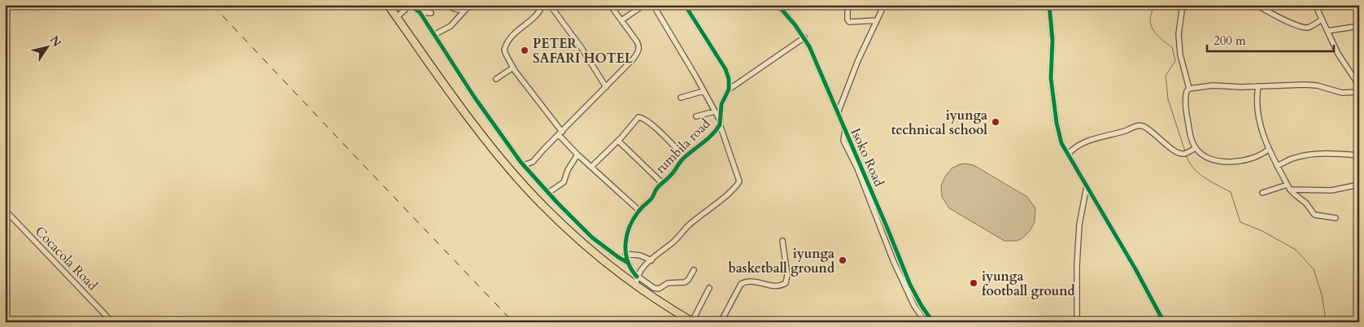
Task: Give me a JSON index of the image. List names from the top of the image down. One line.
{"streets":{"street":["rumbila road","Isoko Road","Cocacola Road"]},"places":["PETER SAFARI HOTEL","iyunga technical school","iyunga basketball ground","iyunga football ground"],"scale_bar":"200 m","north":"top right"}
